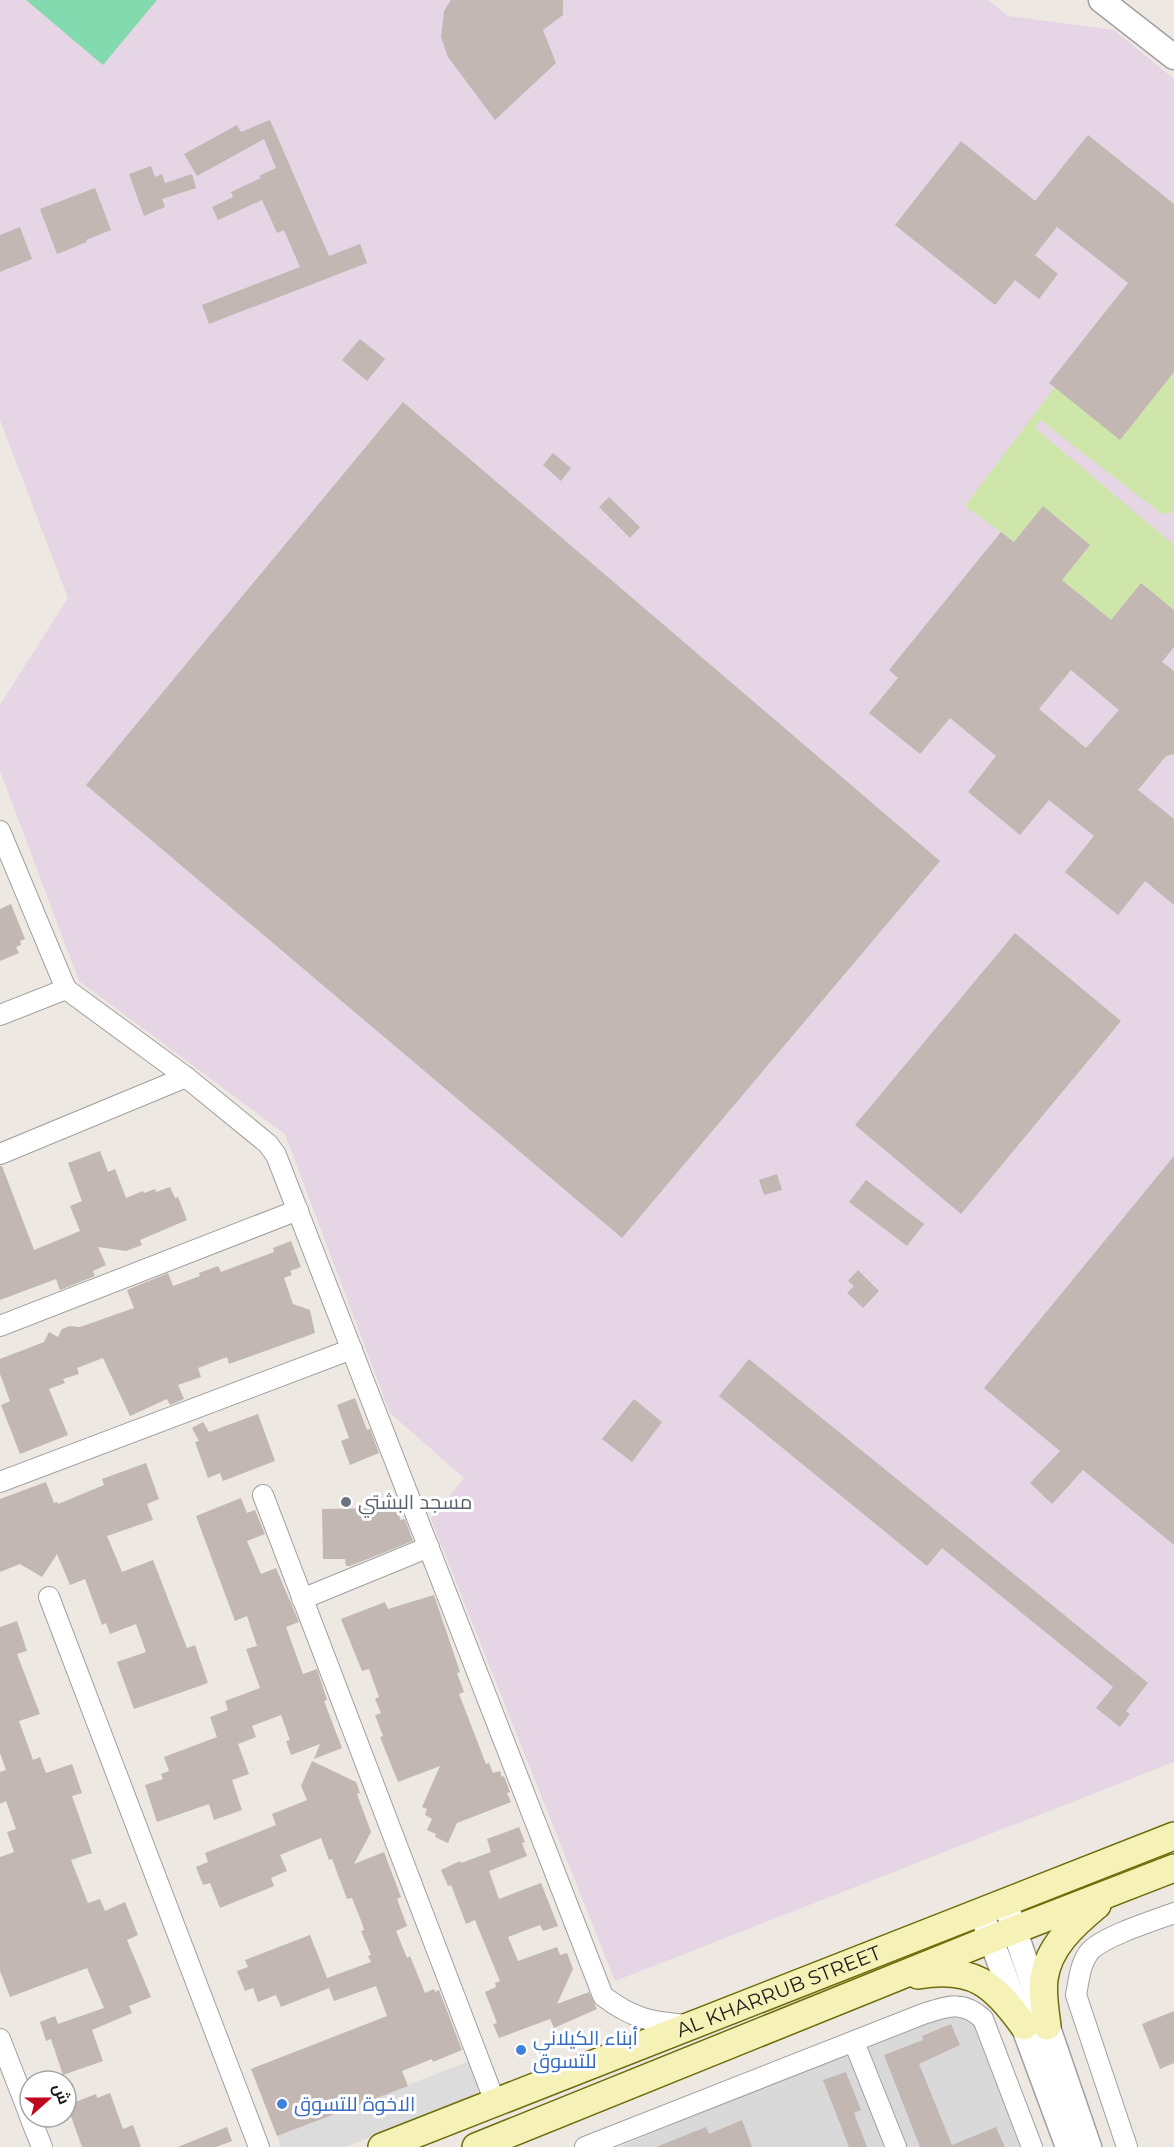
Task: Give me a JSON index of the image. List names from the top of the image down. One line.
{"streets":{"main road":["AL KHARRUB STREET"]},"places":["مسجد البشتي","أبناء الكيلاني للتسوق","الاخوة للتسوق"],"north":"right"}
